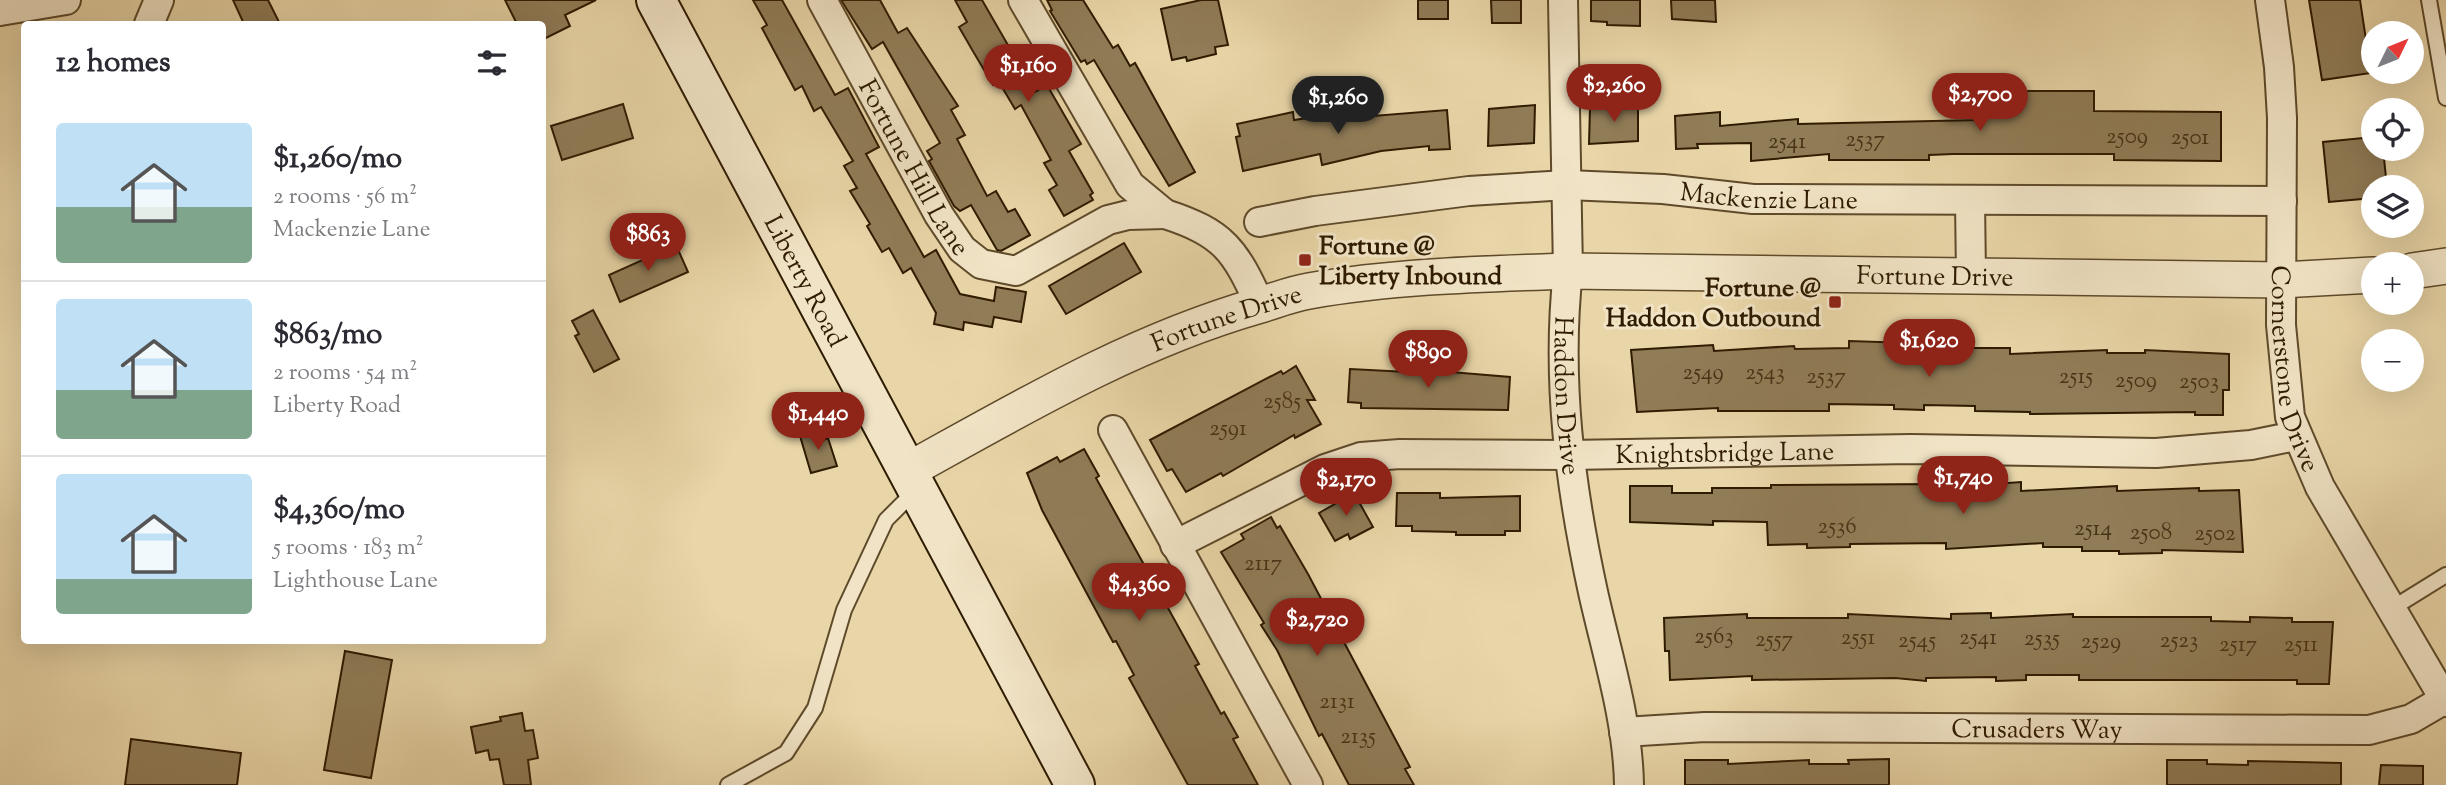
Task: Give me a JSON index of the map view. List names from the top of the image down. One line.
{"streets":{"main road":["Liberty Road"],"street":["Fortune Hill Lane","Mackenzie Lane","Fortune Drive","Cornerstone Drive","Haddon Drive","Knightsbridge Lane","Crusaders Way"]},"crossings":[["Fortune Hill Lane","Fortune Drive"],["Mackenzie Lane","Cornerstone Drive"],["Mackenzie Lane","Haddon Drive"],["Fortune Drive","Liberty Road"],["Fortune Drive","Cornerstone Drive"],["Fortune Drive","Haddon Drive"],["Cornerstone Drive","Knightsbridge Lane"],["Cornerstone Drive","Crusaders Way"],["Haddon Drive","Knightsbridge Lane"],["Haddon Drive","Crusaders Way"]],"places":{"transit":["Fortune @ Liberty Inbound","Fortune @ Haddon Outbound"]},"house_numbers":["2509","2501","2537","2541","2549","2543","2537","2515","2509","2503","2585","2591","2536","2514","2508","2502","2117","2563","2551","2541","2535","2557","2545","2523","2529","2517","2511","2131","2135"],"north":"top right","page":{"map_buttons":["+","−"],"heading":"12 homes","price":["$1,160","$2,260","$2,700","$1,260","$863","$1,620","$890","$1,440","$1,740","$2,170","$4,360","$2,720"],"list":[{"name":"$1,260/mo","note":"2 rooms · 56 m² · Mackenzie Lane"},{"name":"$863/mo","note":"2 rooms · 54 m² · Liberty Road"},{"name":"$4,360/mo","note":"5 rooms · 183 m² · Lighthouse Lane"}]}}
